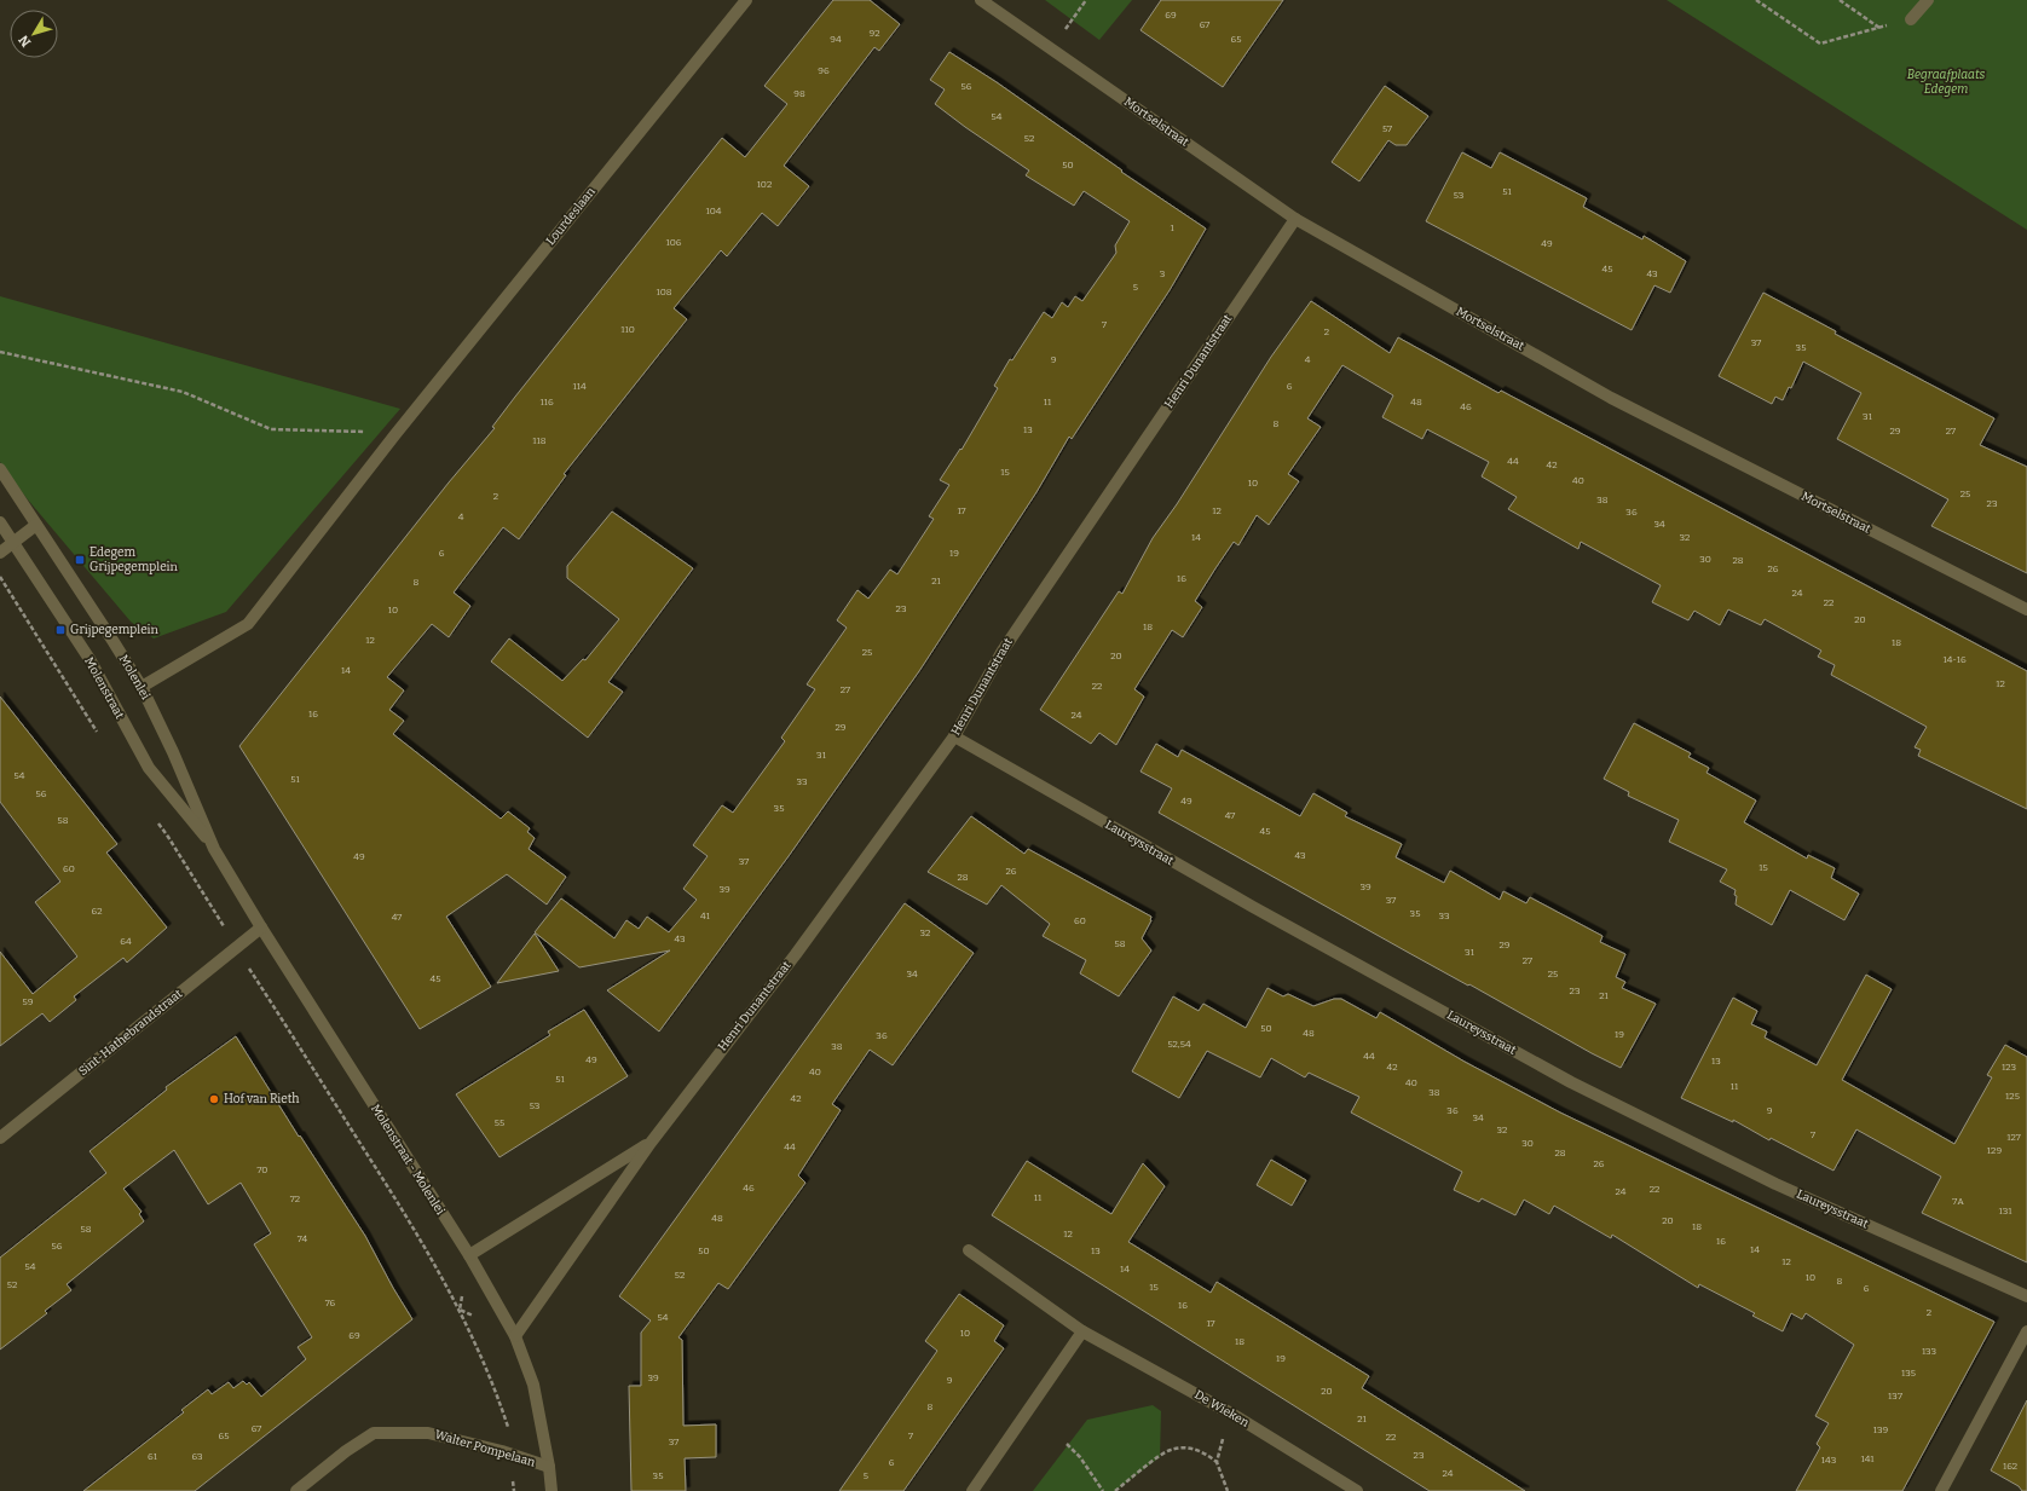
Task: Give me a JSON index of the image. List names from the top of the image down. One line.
{"streets":{"street":["Mortselstraat","Lourdeslaan","Henri Dunantstraat","Molenlei","Molenstraat","Laureysstraat","Sint-Hathebrandstraat","Molenstraat - Molenlei","De Wieken","Walter Pompelaan"]},"crossings":[["Mortselstraat","Henri Dunantstraat"],["Henri Dunantstraat","Laureysstraat"],["Henri Dunantstraat","Molenstraat - Molenlei"],["Molenlei","Molenstraat"],["Molenlei","Molenstraat - Molenlei"],["Molenstraat","Molenstraat - Molenlei"],["Sint-Hathebrandstraat","Molenstraat - Molenlei"],["Molenstraat - Molenlei","Walter Pompelaan"]],"parks":["Begraafplaats Edegem"],"places":{"transit":["Edegem Grijpegemplein","Grijpegemplein"],"other":["Hof van Rieth"]},"house_numbers":["69","67","92","94","65","96","56","98","54","57","52","50","102","51","53","104","1","106","49","45","3","43","5","108","7","110","2","37","35","9","4","114","6","116","11","48","46","31","8","13","29","27","118","44","42","15","40","10","25","2","38","23","17","12","36","4","34","14","32","6","19","30","28","26","16","21","8","24","22","23","10","20","18","12","18","25","20","14-16","14","12","22","27","16","24","29","31","54","51","33","56","49","35","47","58","45","43","49","37","15","60","26","28","39","39","37","62","35","41","33","47","60","32","43","64","58","29","31","27","34","25","45","23","21","59","50","48","19","36","52,54","38","44","49","13","42","123","40","51","40","11","38","125","42","53","36","9","34","55","32","7","127","30","44","129","28","26","70","46","22","24","11","72","7A","131","48","20","18","58","12","74","16","56","14","50","13","12","54","14","52","10","8","52","15","6","76","16","2","54","17","10","69","18","133","19","135","39","9","20","137","8","21","67","139","65","7","22","37","23","61","63","141","143","6","162","24","35","5"],"north":"bottom left"}
